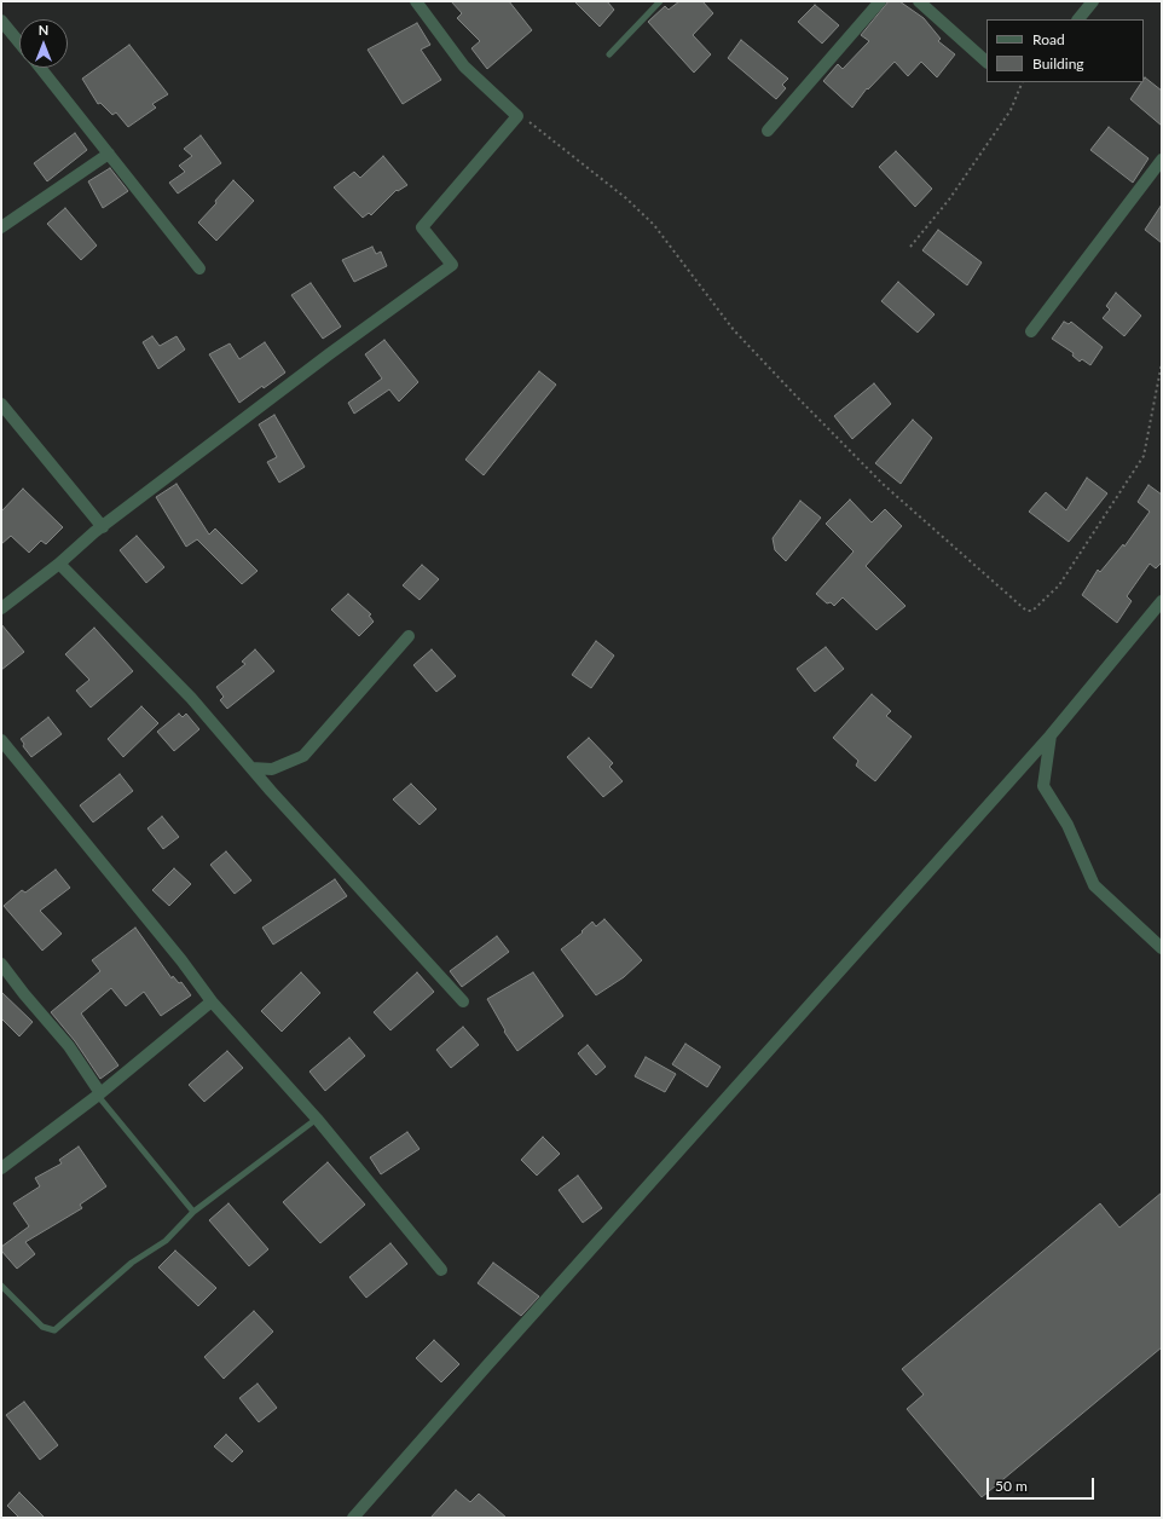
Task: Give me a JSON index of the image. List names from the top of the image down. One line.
{"legend":["Road","Building"],"scale_bar":"50 m","north":"top"}
